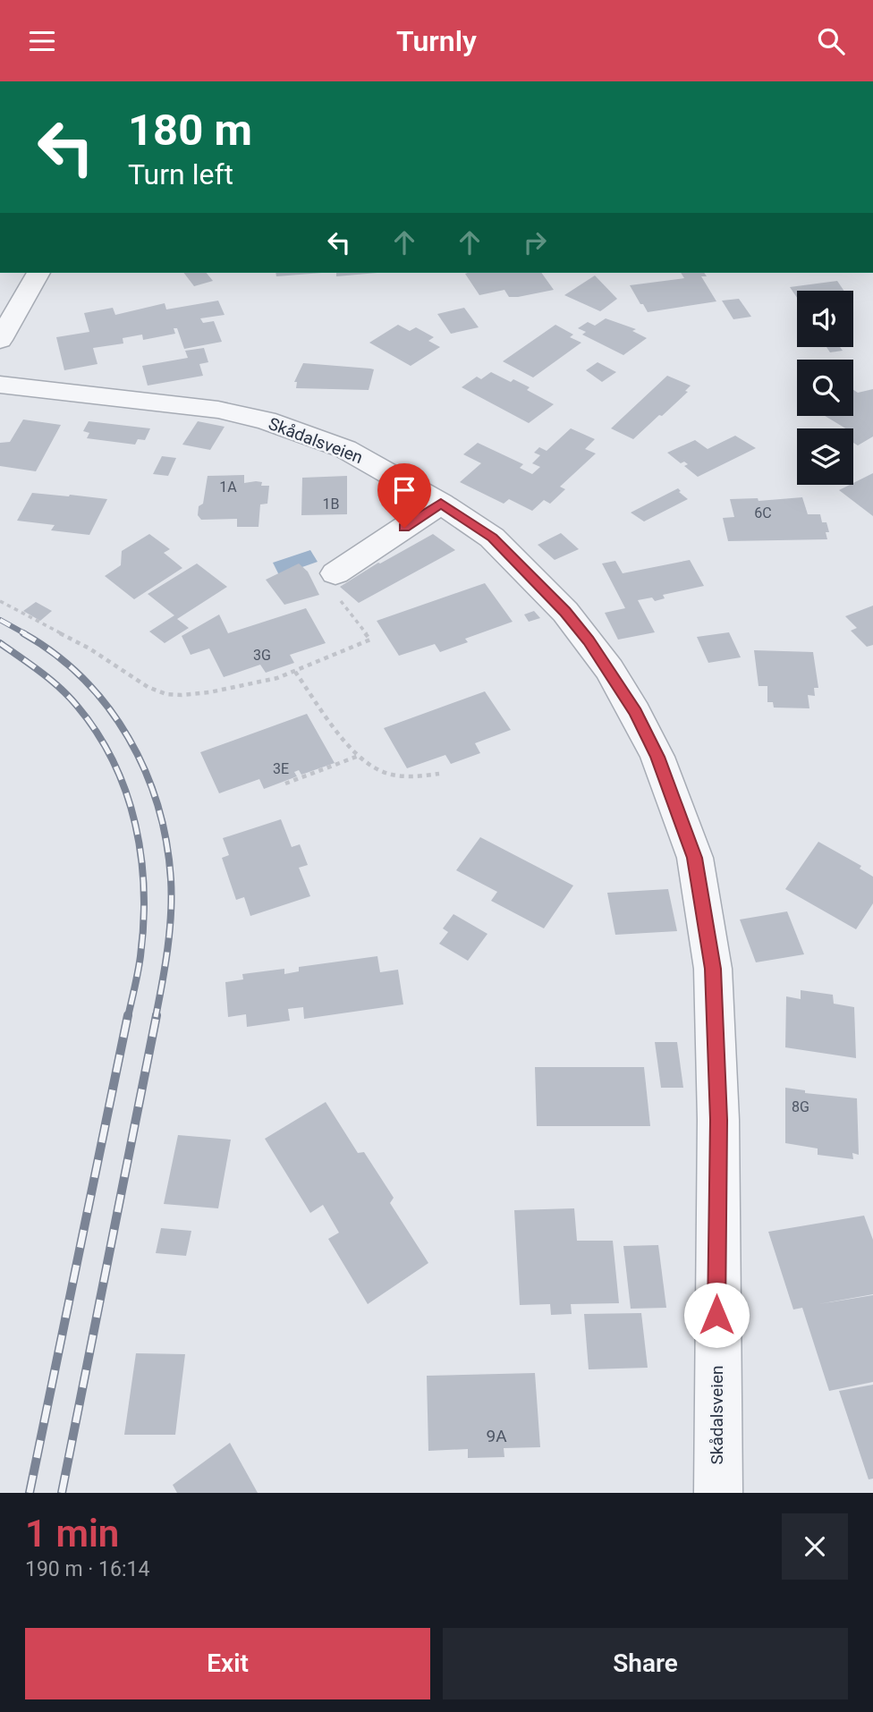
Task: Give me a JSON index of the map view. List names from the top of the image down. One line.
{"streets":{"street":["Skådalsveien"]},"house_numbers":["1A","1B","6C","3G","3E","8G","9A"],"page":{"header":"Turnly","turn":["180 m","Turn left"],"heading":["1 min","190 m · 16:14"],"buttons":["Exit","Share"]}}
